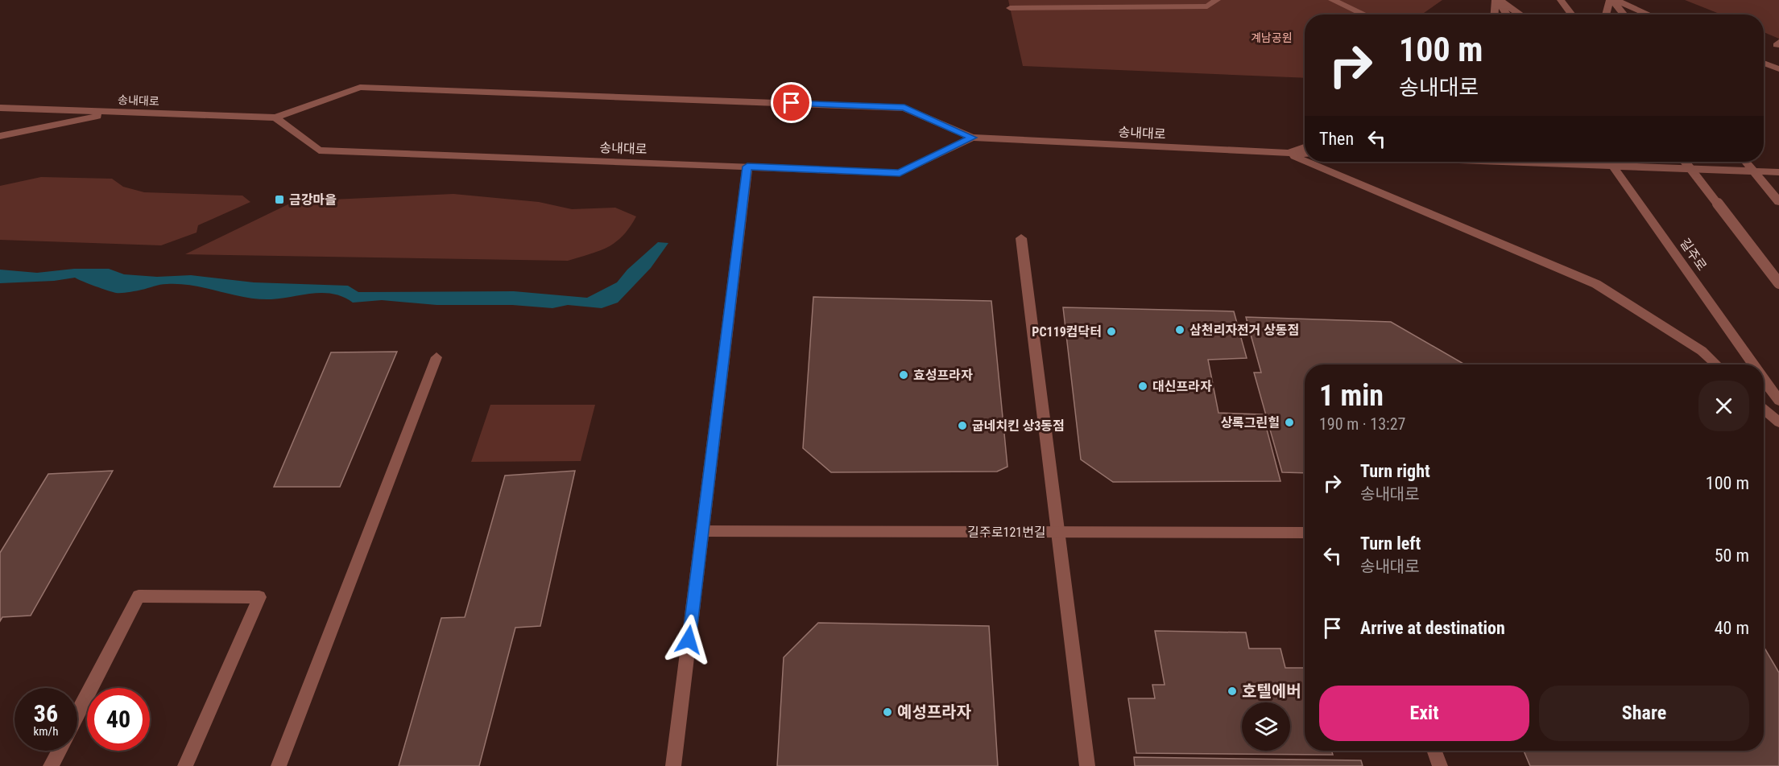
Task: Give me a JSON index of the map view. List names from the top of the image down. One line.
{"streets":{"street":["송내대로","길주로","길주로121번길"]},"parks":["계남공원"],"places":{"transit":["금강마을"],"other":["삼천리자전거 상동점","PC119컴닥터","효성프라자","대신프라자","상록그린힐","굽네치킨 상3동점","호텔에버","예성프라자"]},"page":{"turn":["100 m","송내대로"],"then":"Then","heading":["1 min","190 m · 13:27"],"list":[{"name":"Turn right","note":"송내대로","value":"100 m"},{"name":"Turn left","note":"송내대로","value":"50 m"},{"name":"Arrive at destination","value":"40 m"}],"buttons":["Exit","Share"],"speed":"36 km/h","limit":"40"}}
